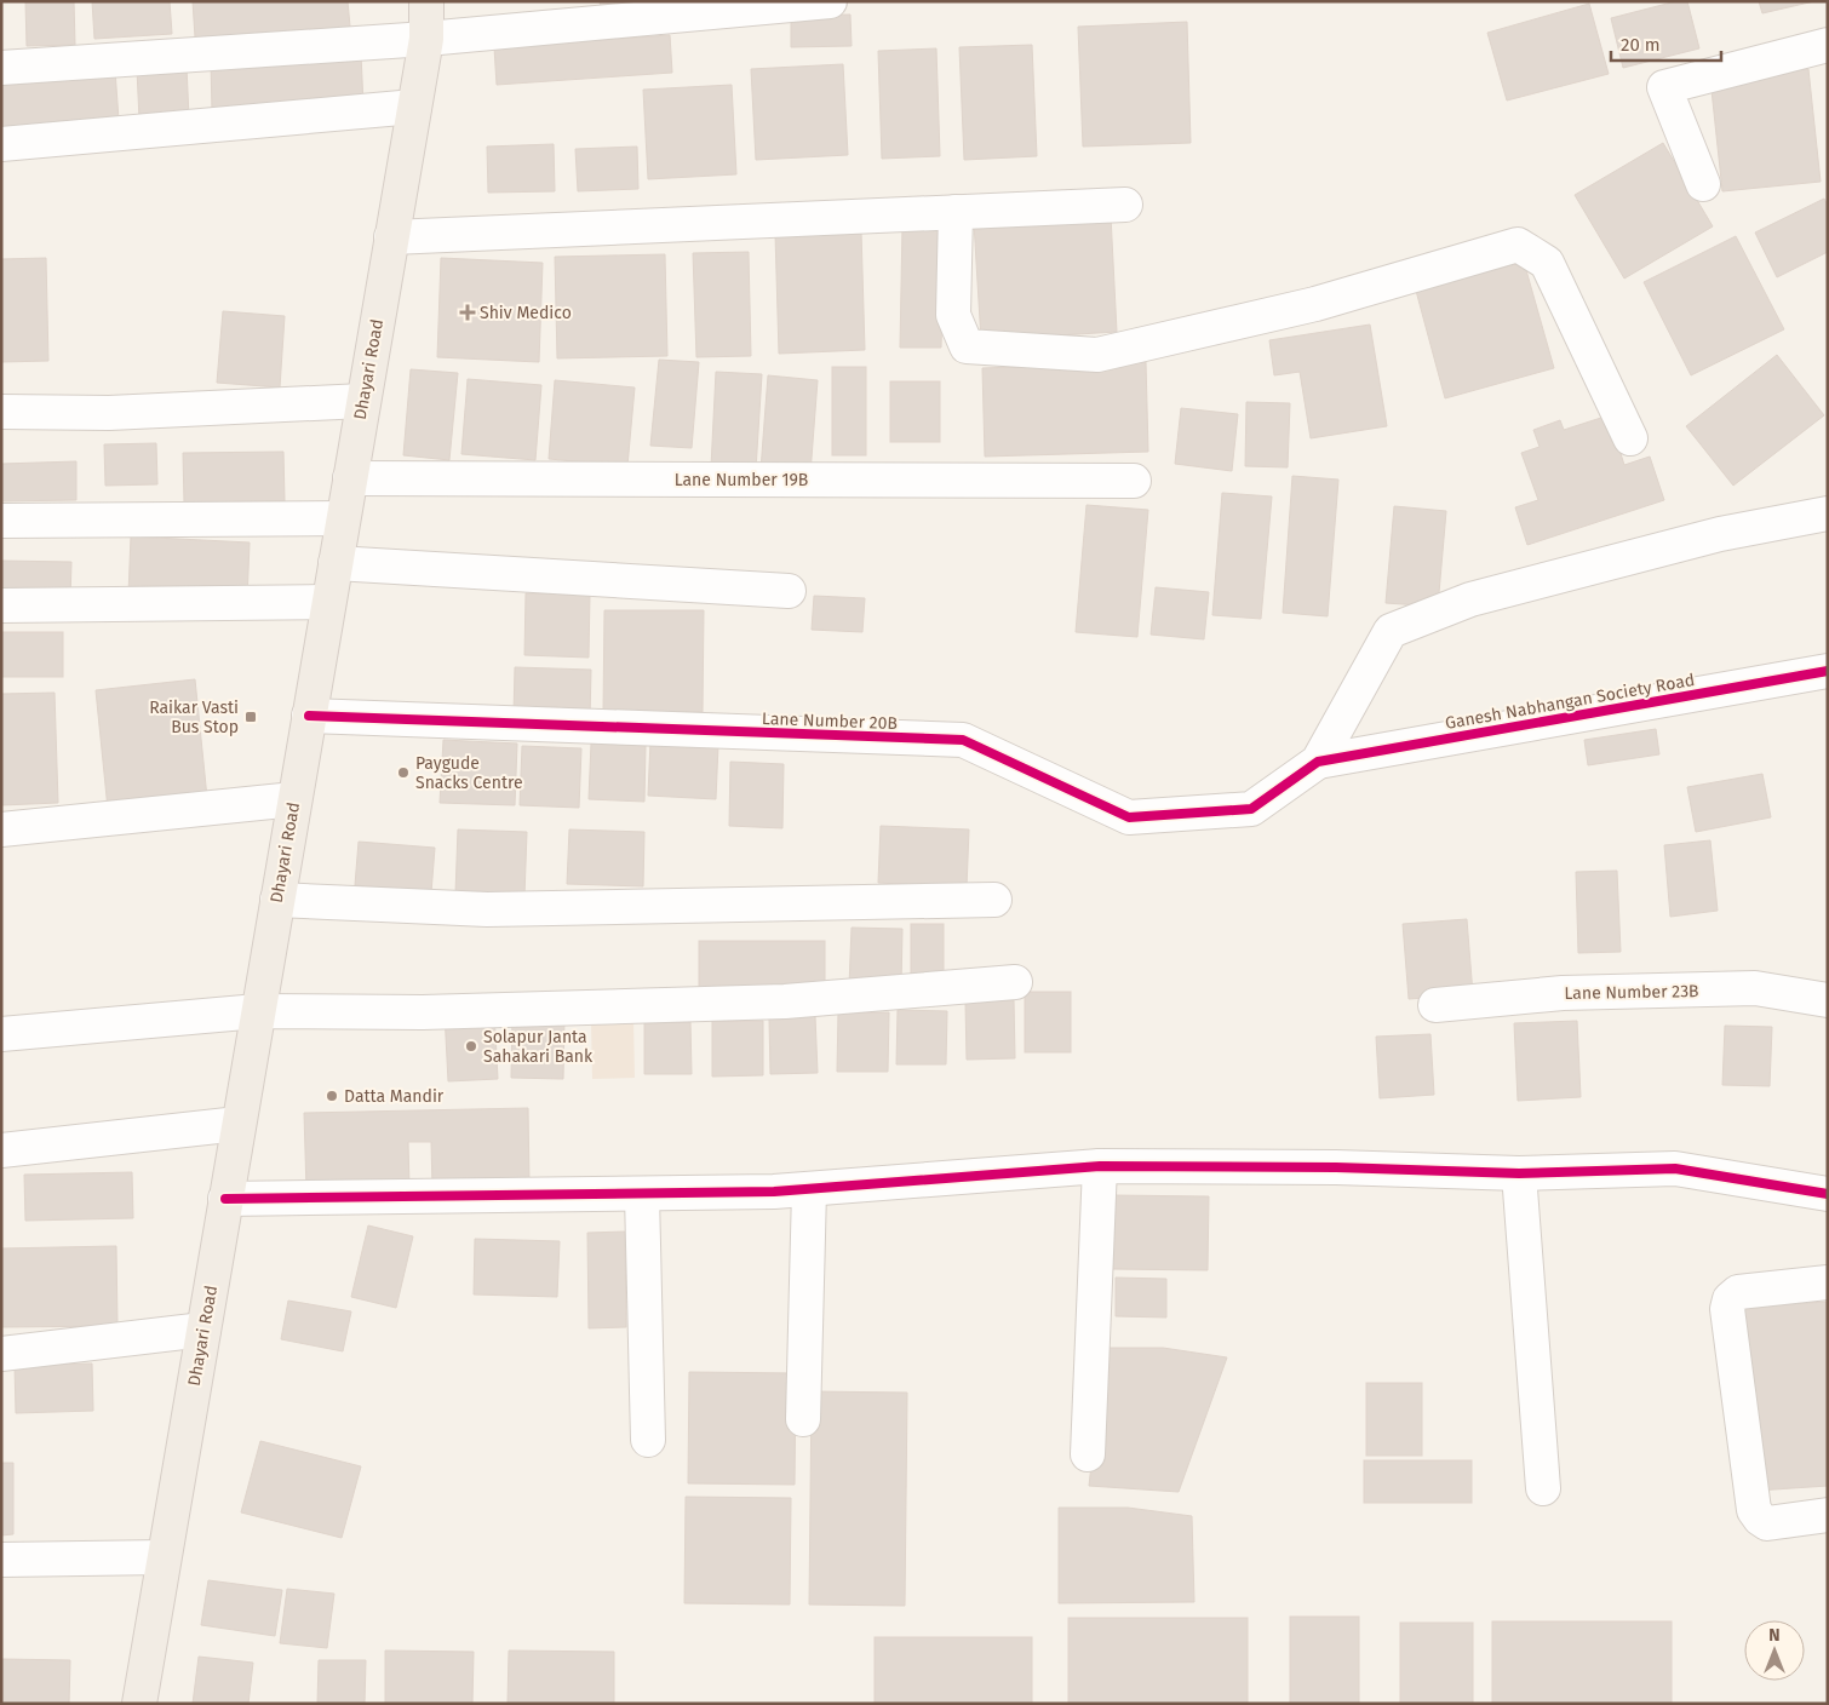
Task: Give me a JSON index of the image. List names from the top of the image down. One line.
{"streets":{"main road":["Dhayari Road"],"street":["Lane Number 19B","Ganesh Nabhangan Society Road","Lane Number 20B","Lane Number 23B"]},"crossings":[["Dhayari Road","Lane Number 19B"],["Dhayari Road","Lane Number 20B"],["Ganesh Nabhangan Society Road","Lane Number 20B"]],"places":{"health":["Shiv Medico"],"transit":["Raikar Vasti Bus Stop"],"other":["Paygude Snacks Centre","Solapur Janta Sahakari Bank","Datta Mandir"]},"scale_bar":"20 m","north":"top"}
